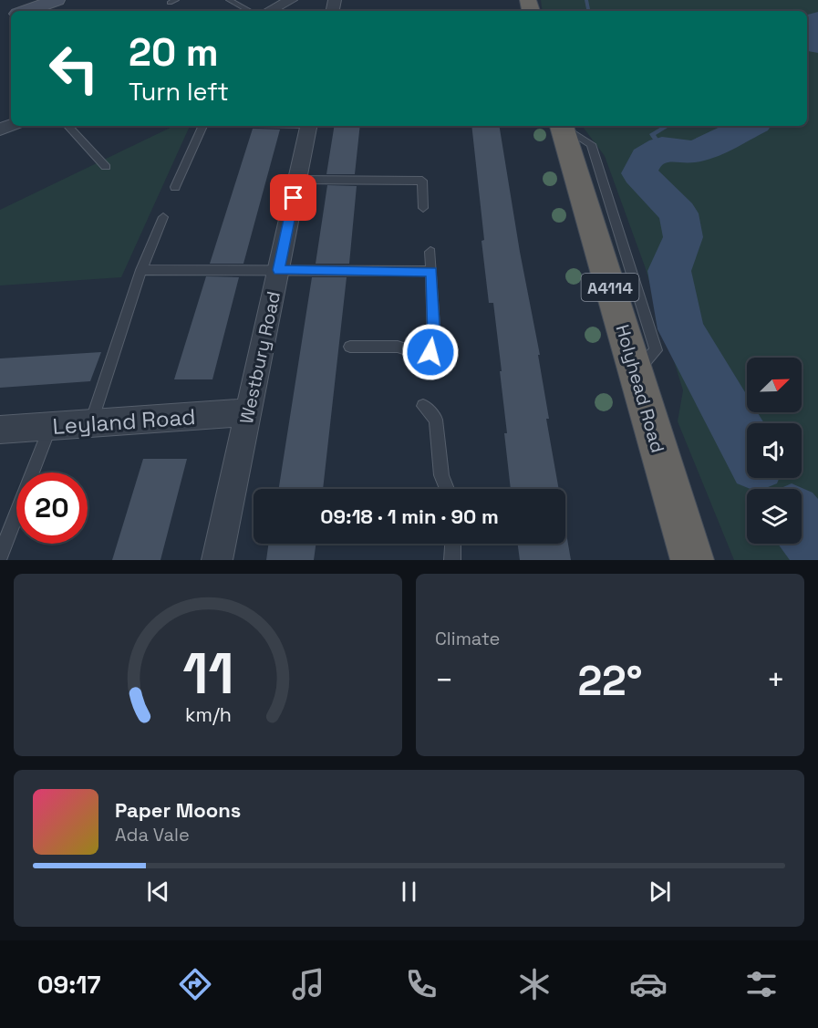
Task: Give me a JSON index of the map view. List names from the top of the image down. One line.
{"streets":{"highway":["A4114","Holyhead Road"],"street":["Westbury Road","Leyland Road"]},"crossings":[["Westbury Road","Leyland Road"]],"north":"top right","page":{"turn":["20 m","Turn left"],"limit":"20","trip":"09:18 · 1 min · 90 m","tile":"Climate","heat":["−","22°","+"],"song":["Paper Moons","Ada Vale"],"tabs":"09:17","gauge":["11","km/h"]}}
